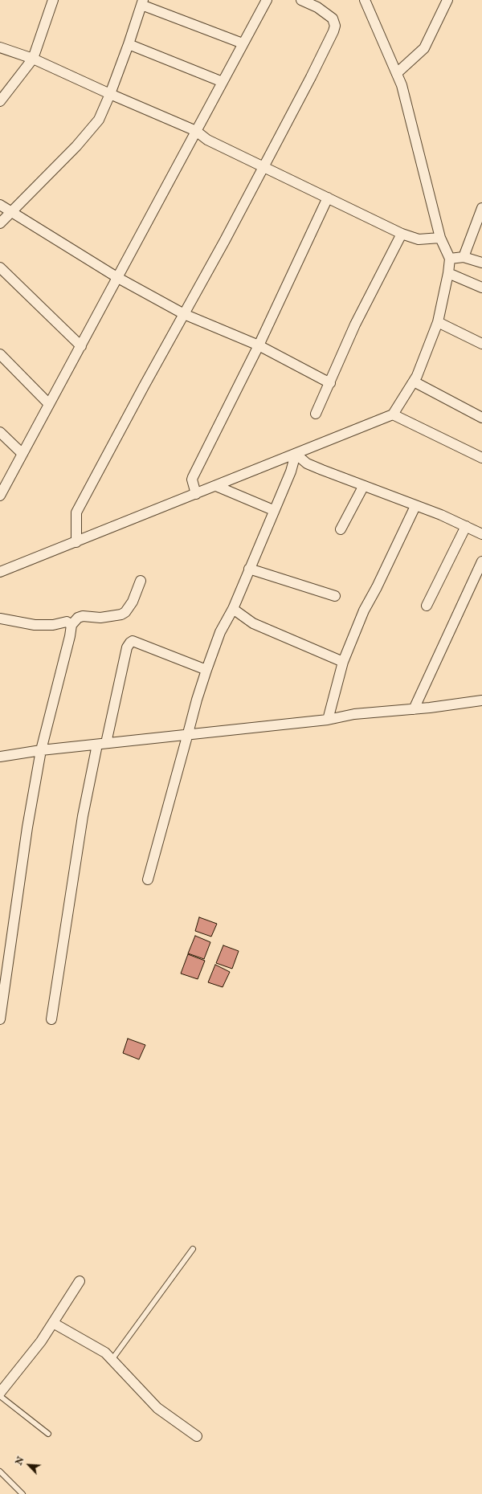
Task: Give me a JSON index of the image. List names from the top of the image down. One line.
{"north":"top left"}
